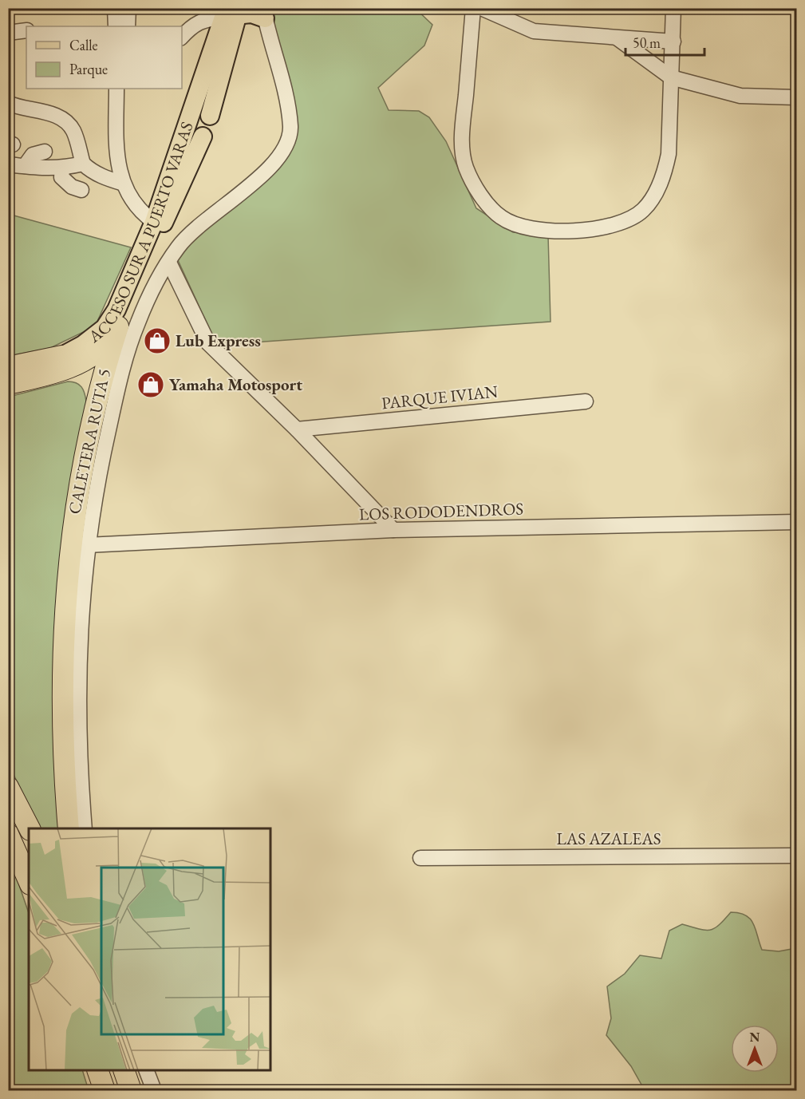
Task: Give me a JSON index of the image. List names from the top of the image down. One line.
{"streets":{"main road":["ACCESO SUR A PUERTO VARAS"],"street":["PARQUE IVIAN","CALETERA RUTA 5","LOS RODODENDROS","LAS AZALEAS"]},"crossings":[["CALETERA RUTA 5","LOS RODODENDROS"]],"places":{"shop":["Lub Express","Yamaha Motosport"]},"legend":["Calle","Parque"],"scale_bar":"50 m","north":"top"}
